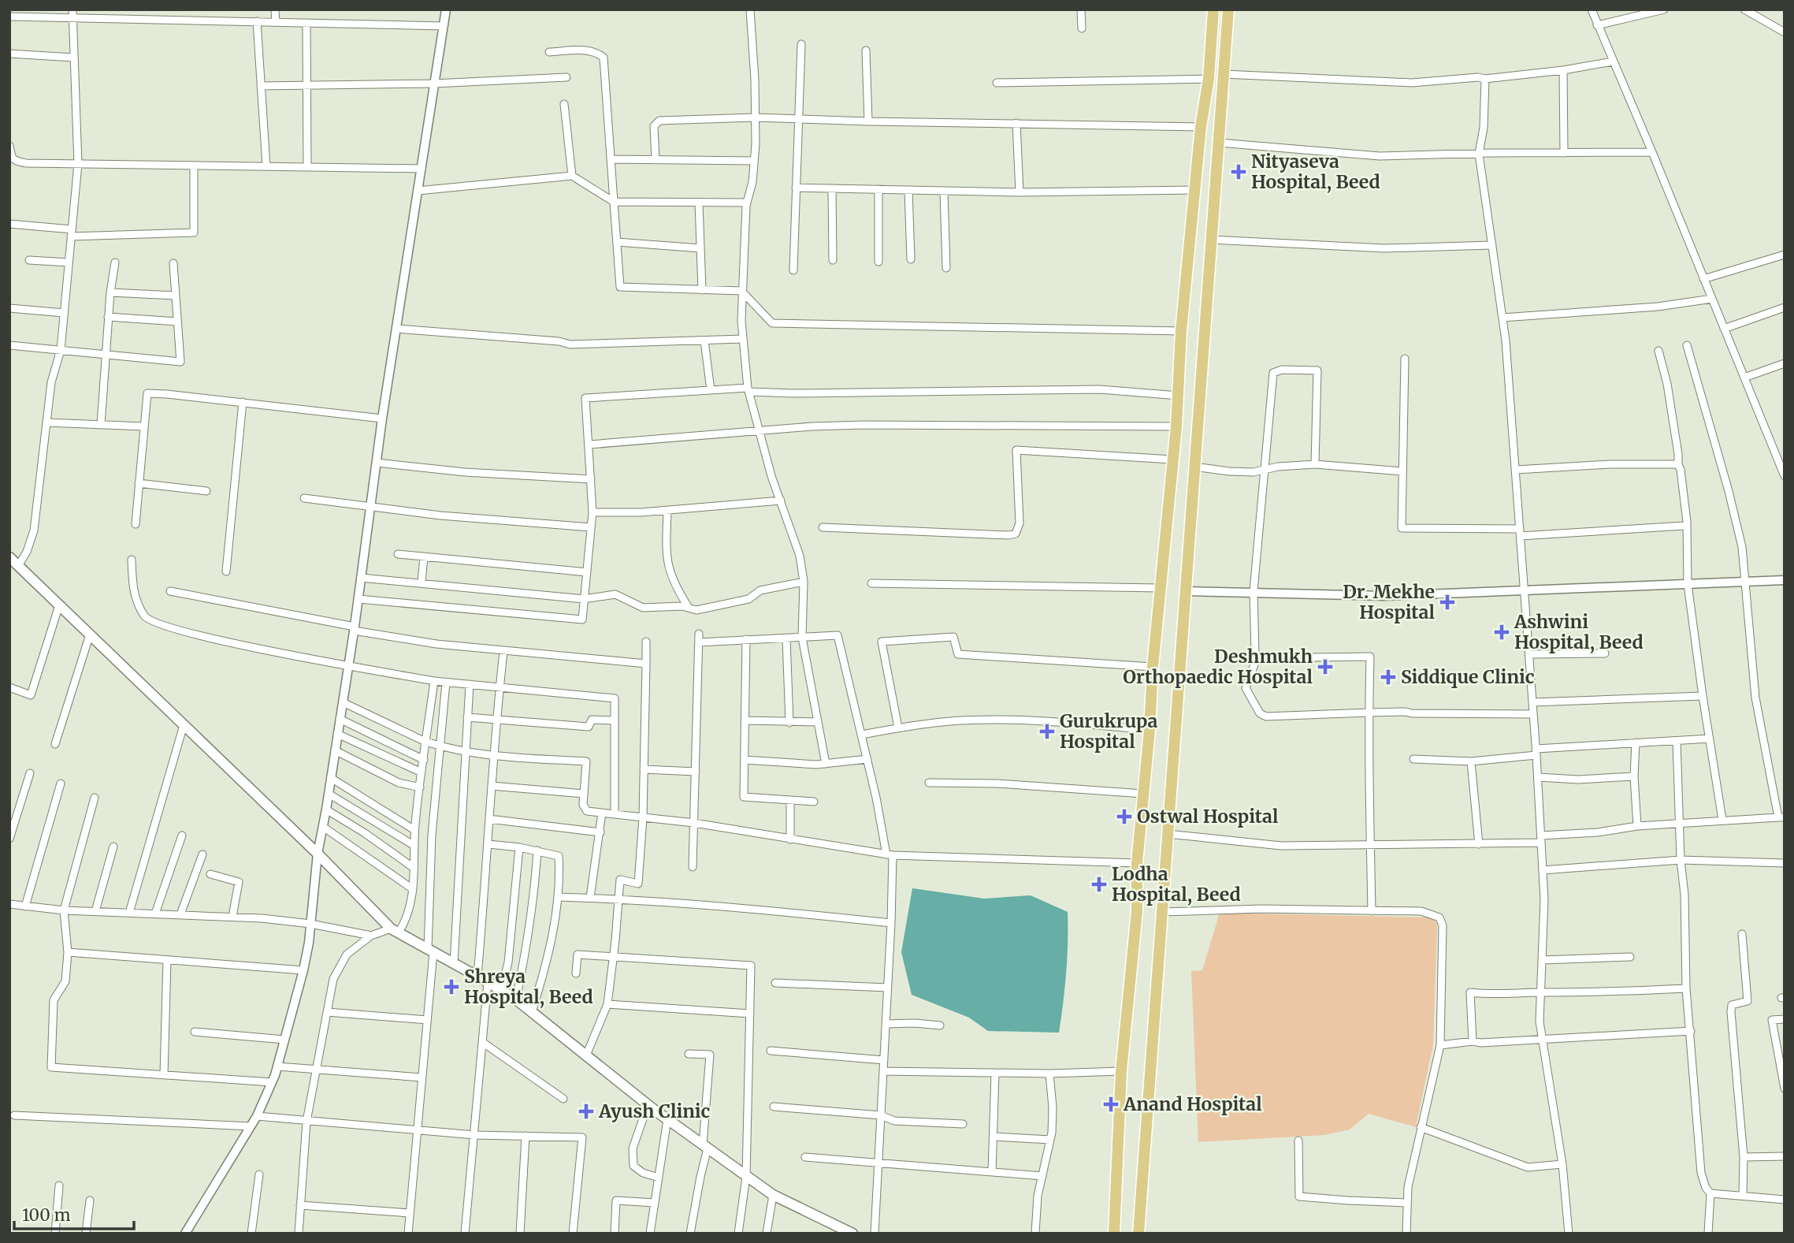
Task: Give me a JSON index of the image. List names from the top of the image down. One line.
{"places":{"health":["Nityaseva Hospital, Beed","Dr. Mekhe Hospital","Ashwini Hospital, Beed","Deshmukh Orthopaedic Hospital","Siddique Clinic","Gurukrupa Hospital","Ostwal Hospital","Lodha Hospital, Beed","Shreya Hospital, Beed","Anand Hospital","Ayush Clinic"]},"scale_bar":"100 m"}
